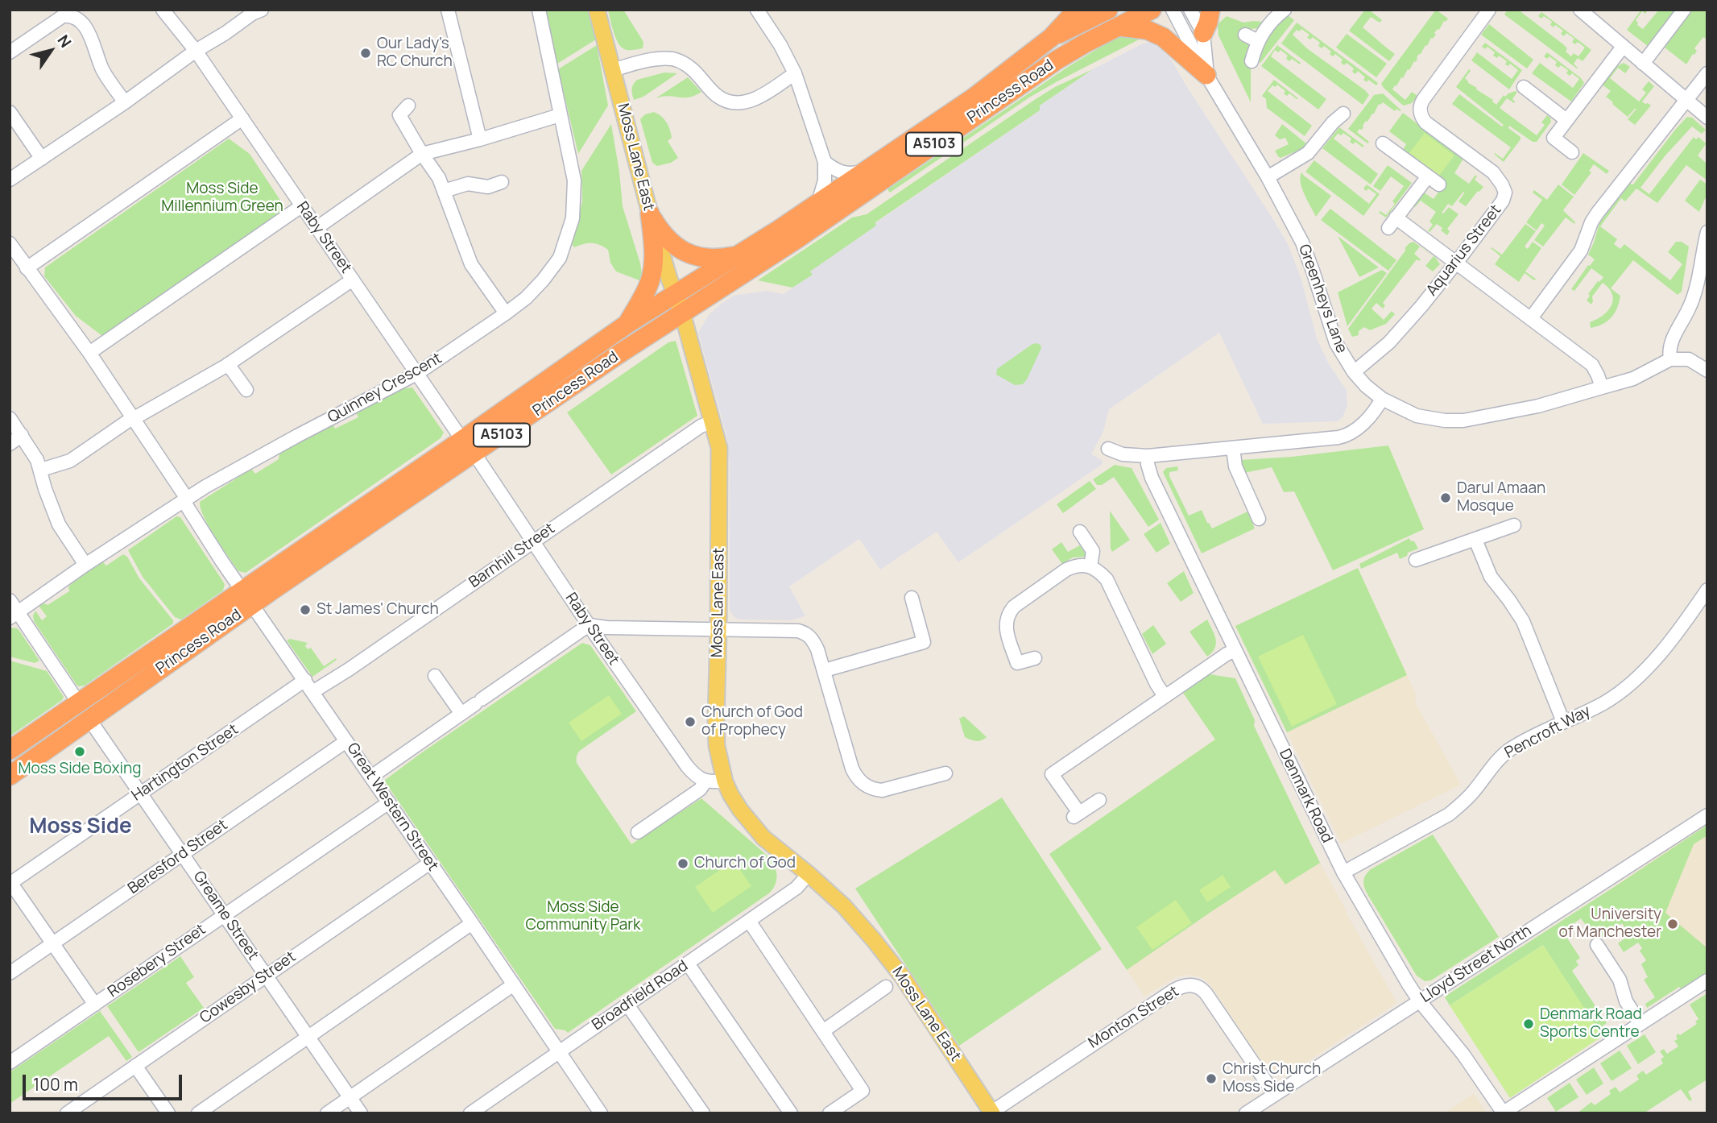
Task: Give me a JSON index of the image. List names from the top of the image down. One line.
{"streets":{"highway":["Princess Road","A5103"],"main road":["Moss Lane East"],"street":["Raby Street","Aquarius Street","Greenheys Lane","Quinney Crescent","Barnhill Street","Pencroft Way","Hartington Street","Denmark Road","Great Western Street","Beresford Street","Greame Street","Rosebery Street","Lloyd Street North","Cowesby Street","Broadfield Road","Monton Street"]},"crossings":[["Princess Road","Moss Lane East"],["Princess Road","Raby Street"],["Princess Road","Great Western Street"],["Princess Road","Greame Street"],["Moss Lane East","Barnhill Street"],["Moss Lane East","Broadfield Road"],["Moss Lane East","Monton Street"],["Raby Street","Quinney Crescent"],["Raby Street","Barnhill Street"],["Aquarius Street","Greenheys Lane"],["Quinney Crescent","Great Western Street"],["Barnhill Street","Great Western Street"],["Pencroft Way","Denmark Road"],["Hartington Street","Great Western Street"],["Hartington Street","Greame Street"],["Denmark Road","Lloyd Street North"],["Great Western Street","Beresford Street"],["Great Western Street","Rosebery Street"],["Great Western Street","Cowesby Street"],["Great Western Street","Broadfield Road"],["Beresford Street","Greame Street"],["Greame Street","Rosebery Street"],["Greame Street","Cowesby Street"],["Lloyd Street North","Monton Street"]],"districts":["Moss Side"],"parks":["Moss Side Millennium Green","Moss Side Community Park"],"places":["Our Lady's RC Church","Darul Amaan Mosque","St James' Church","Church of God of Prophecy","Moss Side Boxing","Church of God","University of Manchester","Denmark Road Sports Centre","Christ Church Moss Side"],"scale_bar":"100 m","north":"top right"}
